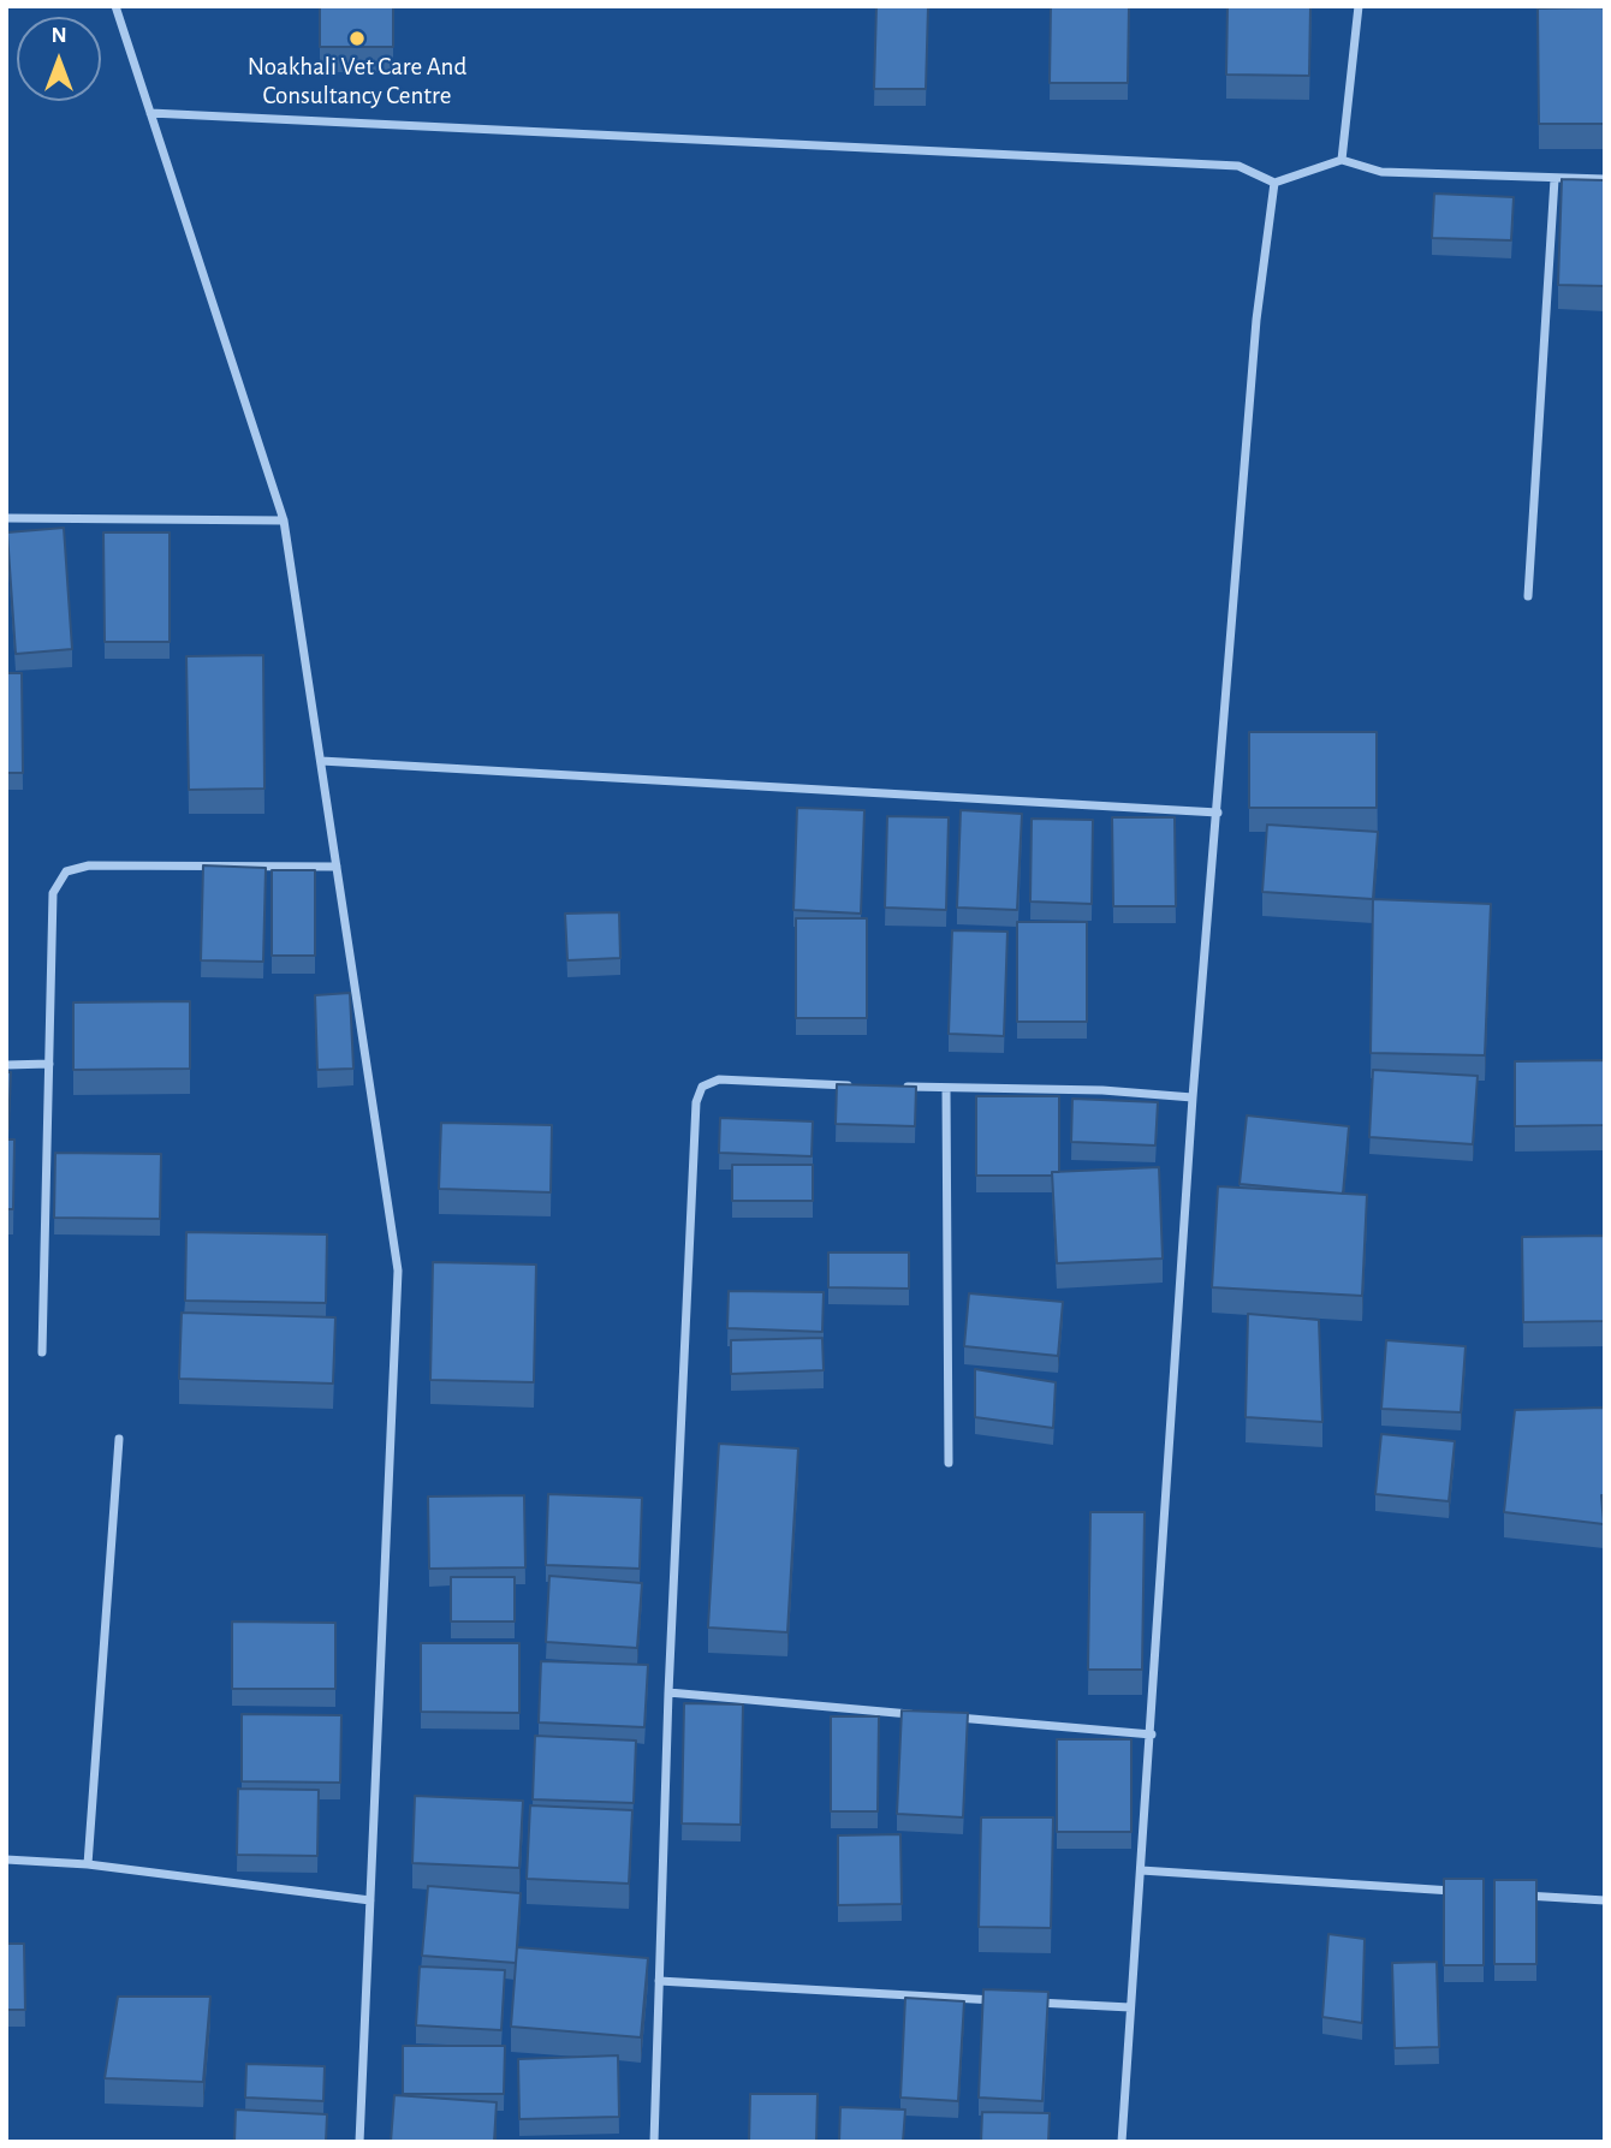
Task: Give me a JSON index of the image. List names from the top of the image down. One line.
{"places":["Noakhali Vet Care And Consultancy Centre"],"north":"top"}
